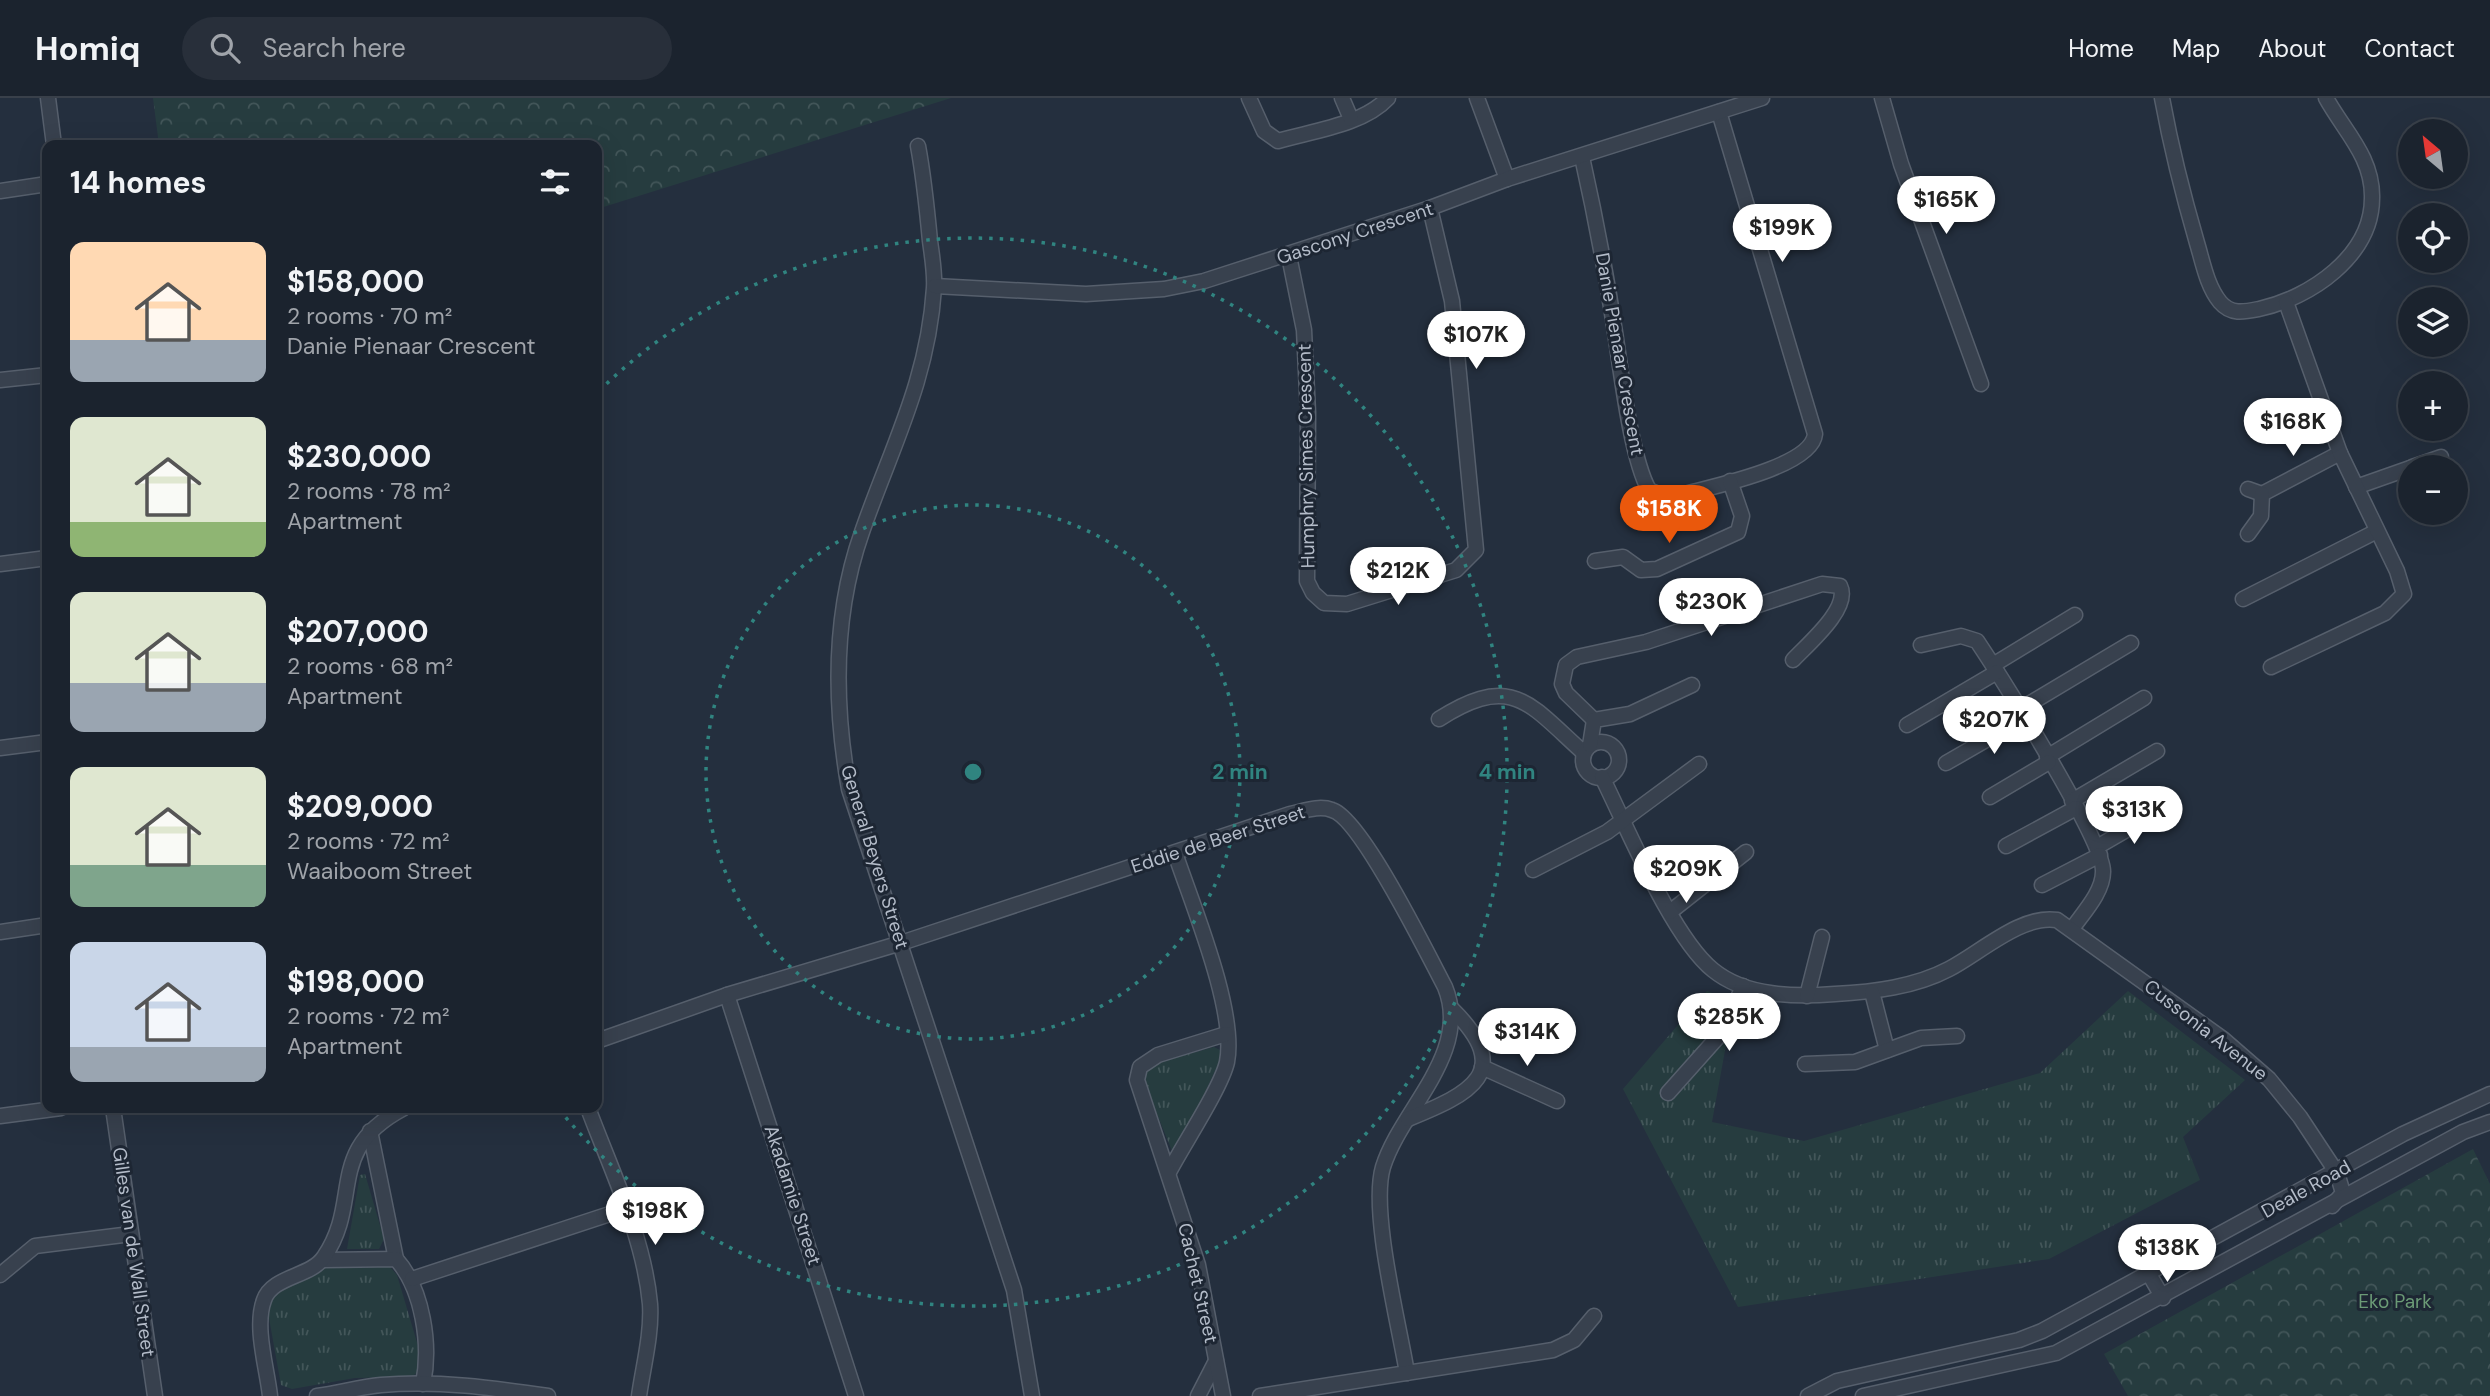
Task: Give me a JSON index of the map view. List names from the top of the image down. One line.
{"streets":{"street":["Gascony Crescent","Danie Pienaar Crescent","Humphry Simes Crescent","Eddie de Beer Street","General Beyers Street","Cussonia Avenue","Deale Road","Akadamie Street","Gilles van de Wall Street","Cachet Street"]},"crossings":[["Gascony Crescent","Danie Pienaar Crescent"],["Gascony Crescent","Humphry Simes Crescent"],["Gascony Crescent","General Beyers Street"],["Eddie de Beer Street","General Beyers Street"],["Eddie de Beer Street","Akadamie Street"],["Cussonia Avenue","Deale Road"]],"parks":["Eko Park"],"north":"top left","page":{"header":"Homiq","search":"Search here","nav":["Home","Map","About","Contact"],"map_buttons":["+","−"],"heading":"14 homes","price":["$165K","$199K","$107K","$168K","$158K","$212K","$230K","$207K","$313K","$209K","$285K","$314K","$198K","$138K"],"list":[{"name":"$158,000","note":"2 rooms · 70 m² · Danie Pienaar Crescent"},{"name":"$230,000","note":"2 rooms · 78 m² · Apartment"},{"name":"$207,000","note":"2 rooms · 68 m² · Apartment"},{"name":"$209,000","note":"2 rooms · 72 m² · Waaiboom Street"},{"name":"$198,000","note":"2 rooms · 72 m² · Apartment"}]},"rings":["2 min","4 min"]}
